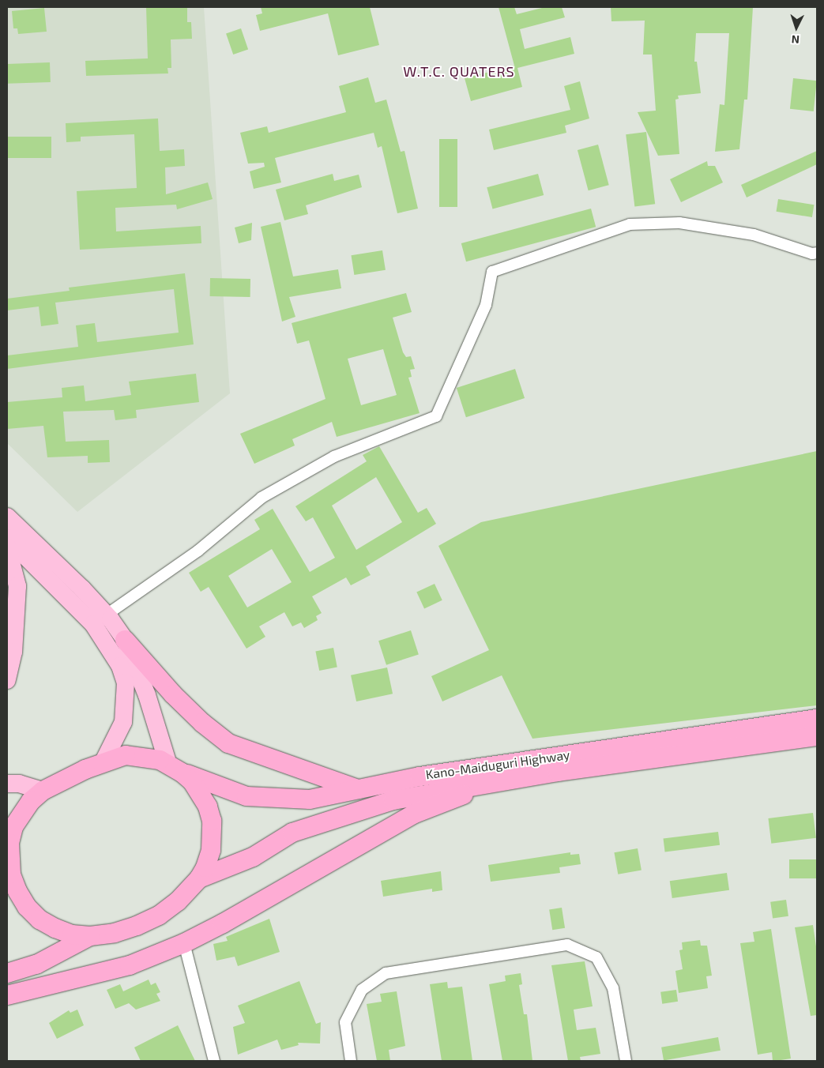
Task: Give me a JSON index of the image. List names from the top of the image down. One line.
{"streets":{"highway":["Kano-Maiduguri Highway"]},"districts":["W.T.C. QUATERS"],"north":"bottom"}
